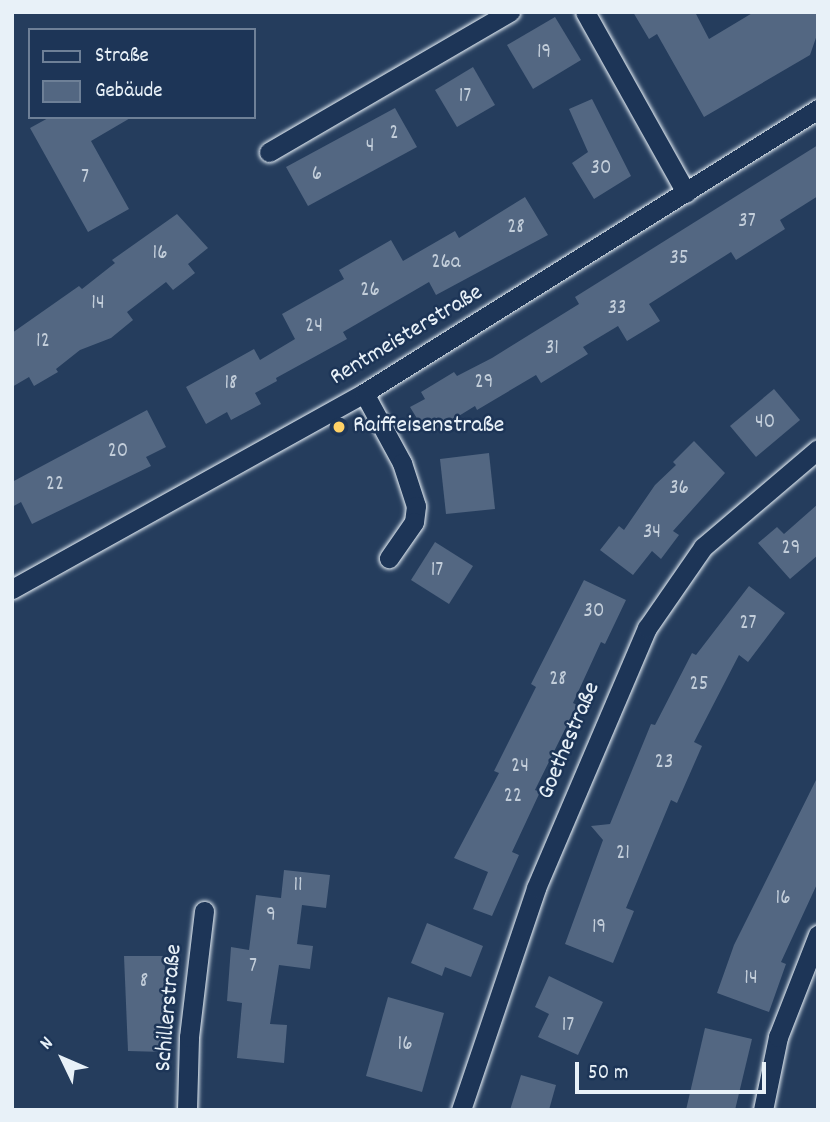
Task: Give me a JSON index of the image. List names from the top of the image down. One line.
{"streets":{"street":["Rentmeisterstraße","Goethestraße","Schillerstraße"]},"places":["Raiffeisenstraße"],"house_numbers":["19","17","2","4","30","6","7","37","28","16","35","26a","26","14","33","24","12","31","29","18","40","20","22","36","34","29","17","30","27","28","25","23","24","22","21","11","16","9","19","7","14","8","17","16"],"legend":["Straße","Gebäude"],"scale_bar":"50 m","north":"top left"}
